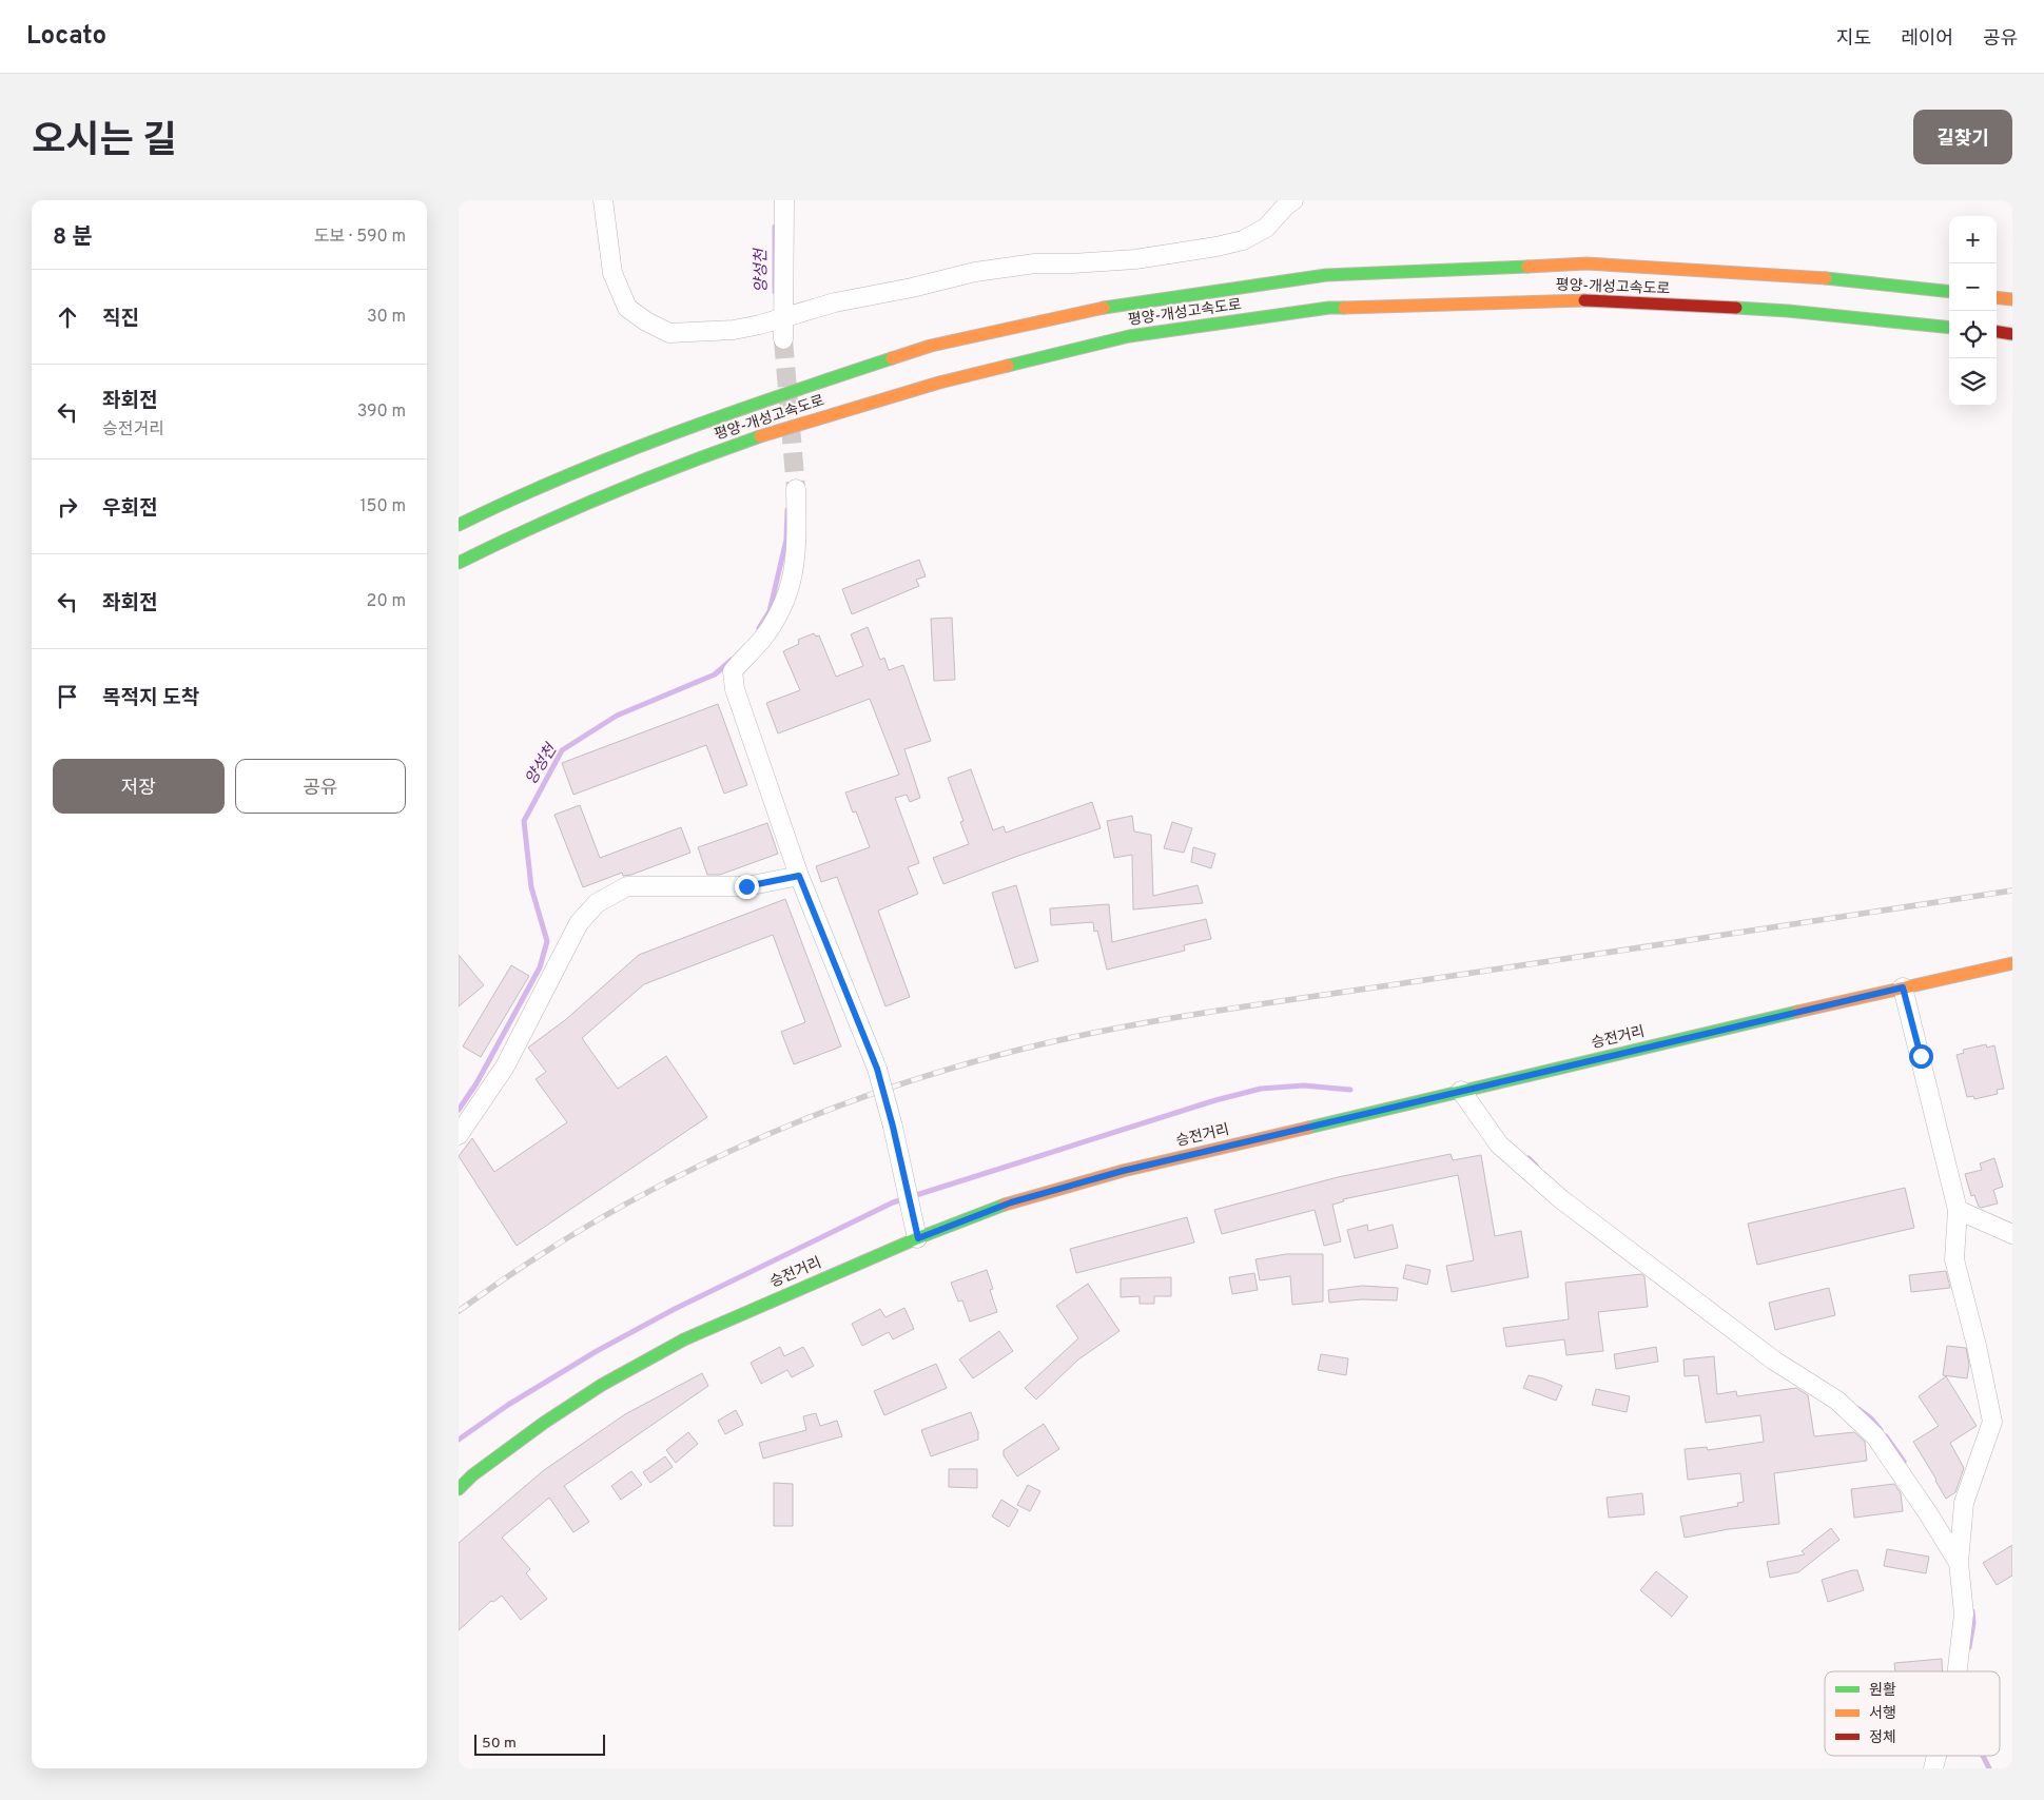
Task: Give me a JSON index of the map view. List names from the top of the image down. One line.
{"streets":{"main road":["평양-개성고속도로","승전거리"]},"water":["양성천"],"legend":["원활","서행","정체"],"scale_bar":"50 m","page":{"header":"Locato","nav":["지도","레이어","공유"],"title":"오시는 길","buttons":["길찾기",["저장","공유"]],"heading":["8 분","도보 · 590 m"],"map_buttons":["+","−"],"list":[["직진","30 m"],["좌회전","승전거리","390 m"],["우회전","150 m"],["좌회전","20 m"],"목적지 도착"],"scale":"50 m"}}
